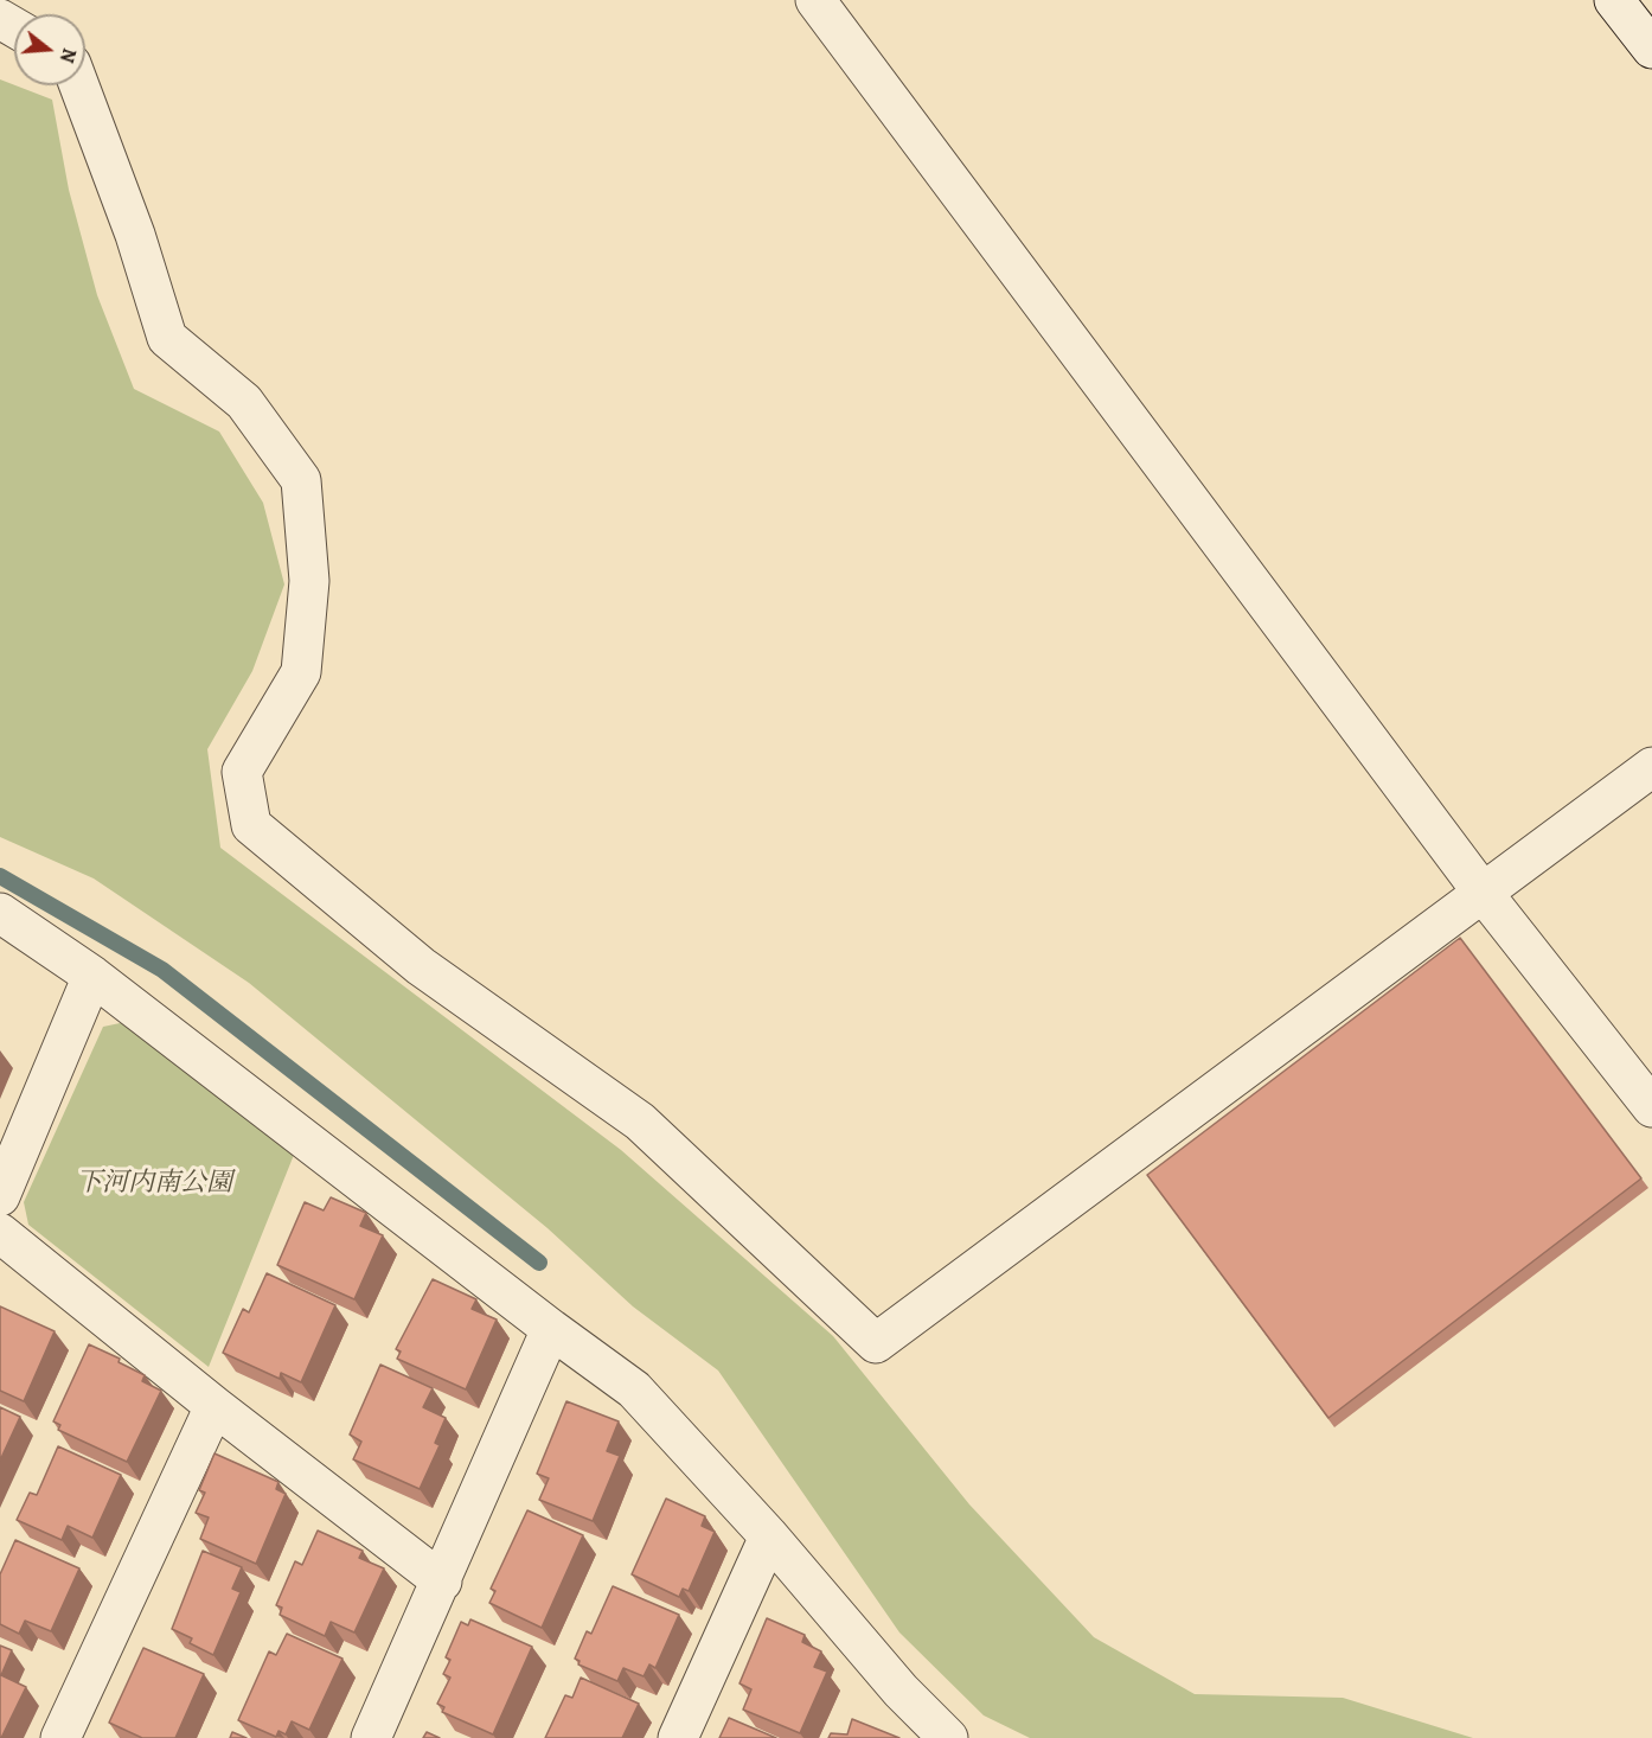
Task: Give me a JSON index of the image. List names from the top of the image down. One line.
{"parks":["下河内南公園"],"north":"right"}
